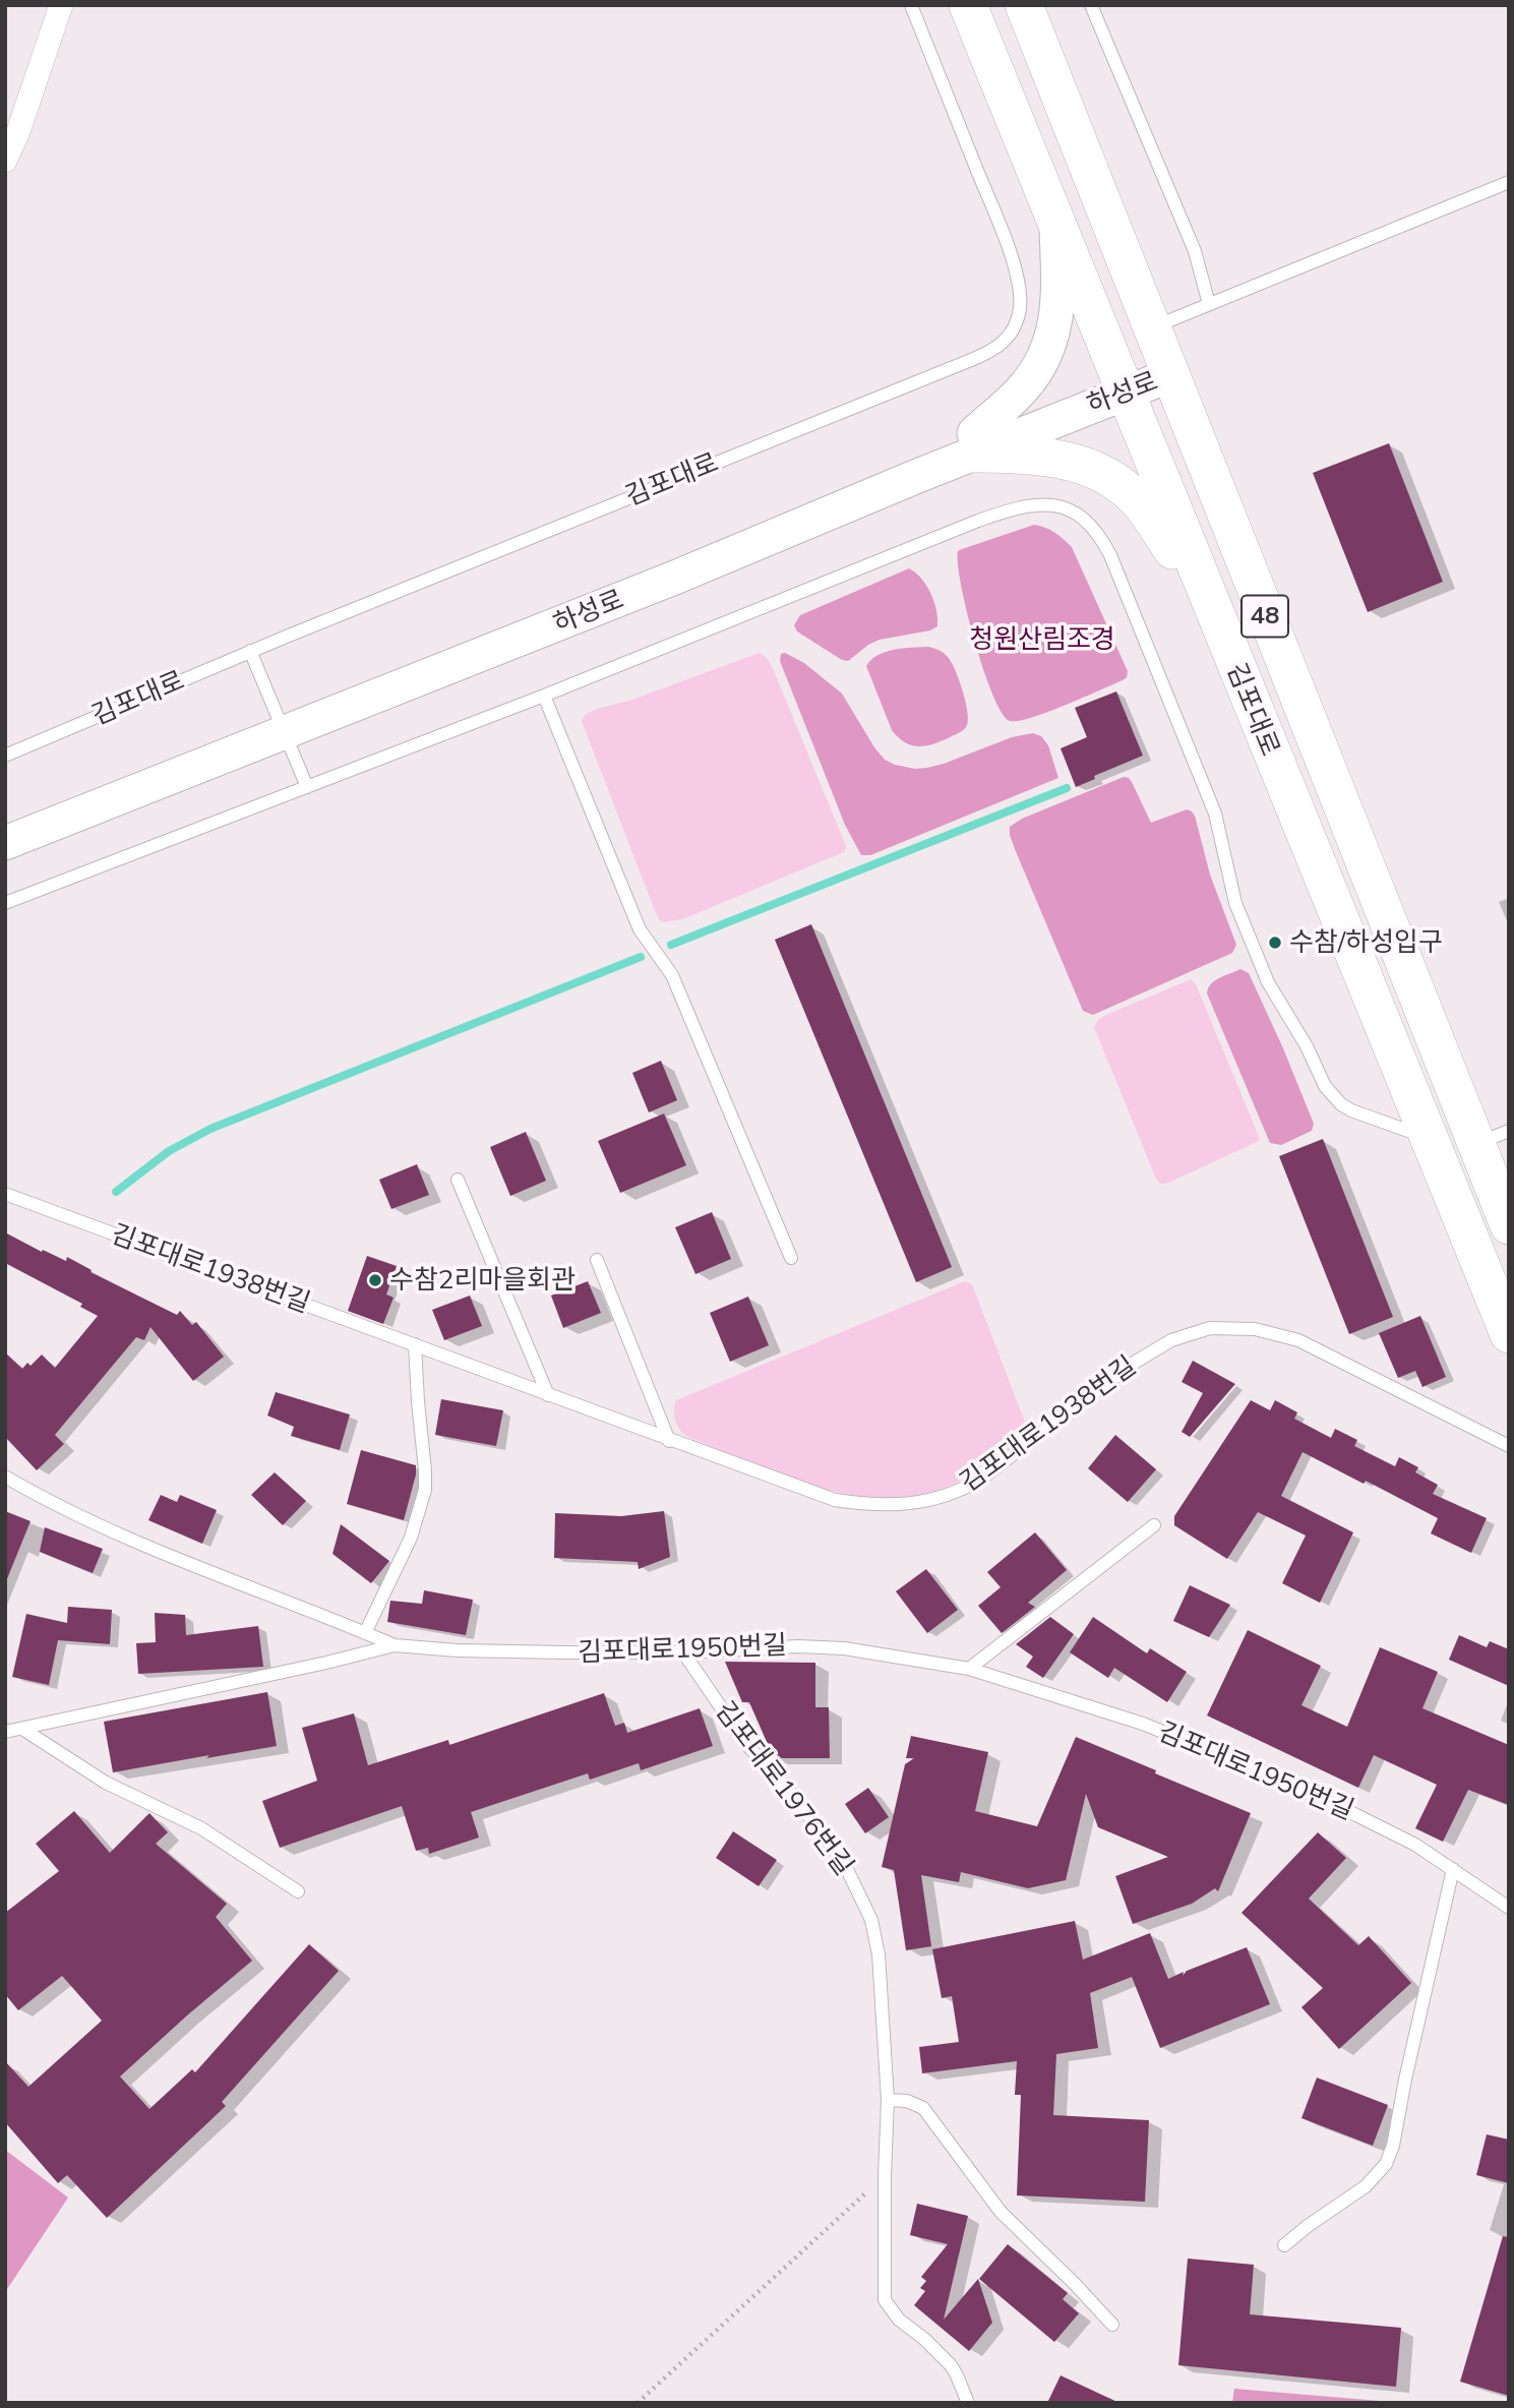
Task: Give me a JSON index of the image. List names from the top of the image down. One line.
{"streets":{"main road":["김포대로","48"],"street":["하성로"],"lane":["김포대로1938번길","김포대로1950번길","김포대로1976번길"]},"crossings":[["하성로","김포대로"],["김포대로1950번길","김포대로1976번길"]],"parks":["청원산림조경"],"places":["수참/하성입구","수참2리마을회관"]}
